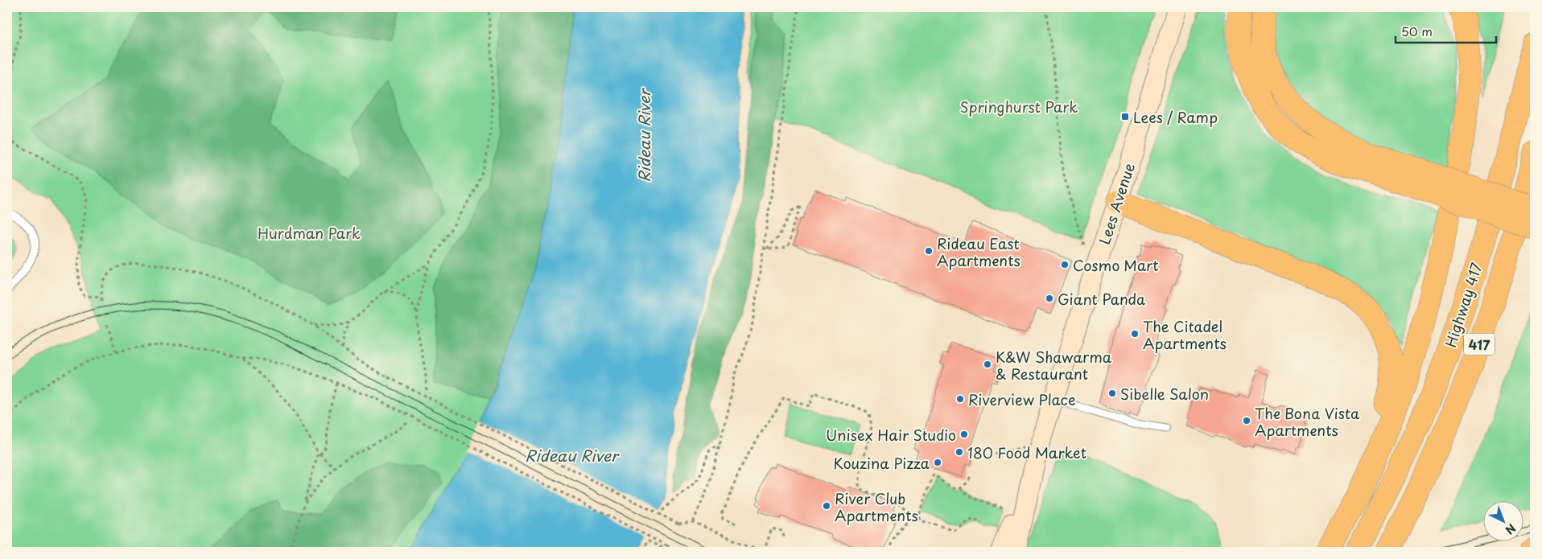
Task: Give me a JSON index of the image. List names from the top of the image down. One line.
{"streets":{"highway":["Highway 417","417"],"main road":["Lees Avenue"]},"water":["Rideau River"],"parks":["Springhurst Park","Hurdman Park"],"places":{"transit":["Lees / Ramp"],"other":["Rideau East Apartments","Cosmo Mart","Giant Panda","The Citadel Apartments","K&W Shawarma & Restaurant","Sibelle Salon","Riverview Place","The Bona Vista Apartments","Unisex Hair Studio","180 Food Market","Kouzina Pizza","River Club Apartments"]},"scale_bar":"50 m","north":"bottom right"}
